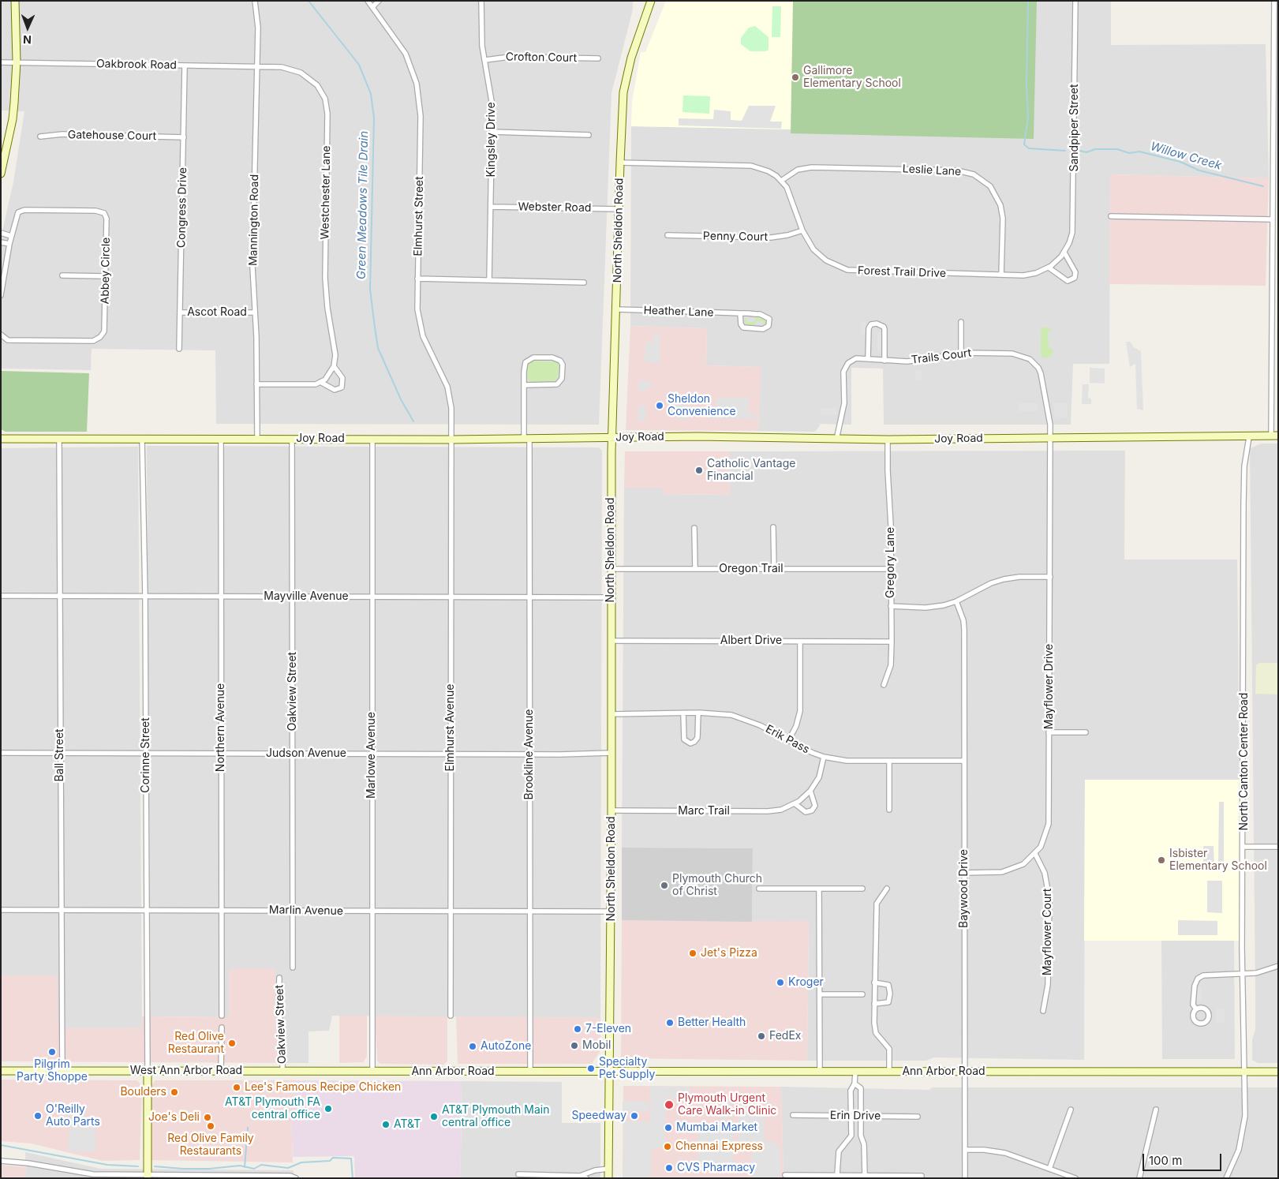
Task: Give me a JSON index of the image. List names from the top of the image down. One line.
{"streets":{"main road":["North Sheldon Road","Joy Road","West Ann Arbor Road","Ann Arbor Road"],"street":["Crofton Court","Oakbrook Road","Sandpiper Street","Gatehouse Court","Kingsley Drive","Leslie Lane","Westchester Lane","Congress Drive","Webster Road","Elmhurst Street","Mannington Road","Penny Court","Abbey Circle","Forest Trail Drive","Heather Lane","Ascot Road","Trails Court","Gregory Lane","Oregon Trail","Mayville Avenue","Albert Drive","Mayflower Drive","Oakview Street","Northern Avenue","Elmhurst Avenue","Erik Pass","Judson Avenue","Brookline Avenue","Ball Street","Corinne Street","Marlowe Avenue","North Canton Center Road","Marc Trail","Baywood Drive","Marlin Avenue","Mayflower Court","Erin Drive"]},"crossings":[["Crofton Court","Kingsley Drive"],["Oakbrook Road","Westchester Lane"],["Oakbrook Road","Congress Drive"],["Oakbrook Road","Mannington Road"],["Sandpiper Street","Forest Trail Drive"],["Gatehouse Court","Congress Drive"],["Kingsley Drive","Webster Road"],["Leslie Lane","Forest Trail Drive"],["Westchester Lane","Mannington Road"],["Congress Drive","Ascot Road"],["Webster Road","North Sheldon Road"],["Elmhurst Street","Joy Road"],["Elmhurst Street","Elmhurst Avenue"],["Mannington Road","Ascot Road"],["Mannington Road","Joy Road"],["North Sheldon Road","Forest Trail Drive"],["North Sheldon Road","Heather Lane"],["North Sheldon Road","Joy Road"],["North Sheldon Road","Oregon Trail"],["North Sheldon Road","Mayville Avenue"],["North Sheldon Road","Albert Drive"],["North Sheldon Road","Erik Pass"],["North Sheldon Road","Judson Avenue"],["North Sheldon Road","Marc Trail"],["North Sheldon Road","Marlin Avenue"],["North Sheldon Road","Ann Arbor Road"],["Penny Court","Forest Trail Drive"],["Trails Court","Joy Road"],["Trails Court","Mayflower Drive"],["Joy Road","Gregory Lane"],["Joy Road","Mayflower Drive"],["Joy Road","Oakview Street"],["Joy Road","Northern Avenue"],["Joy Road","Elmhurst Avenue"],["Joy Road","Brookline Avenue"],["Joy Road","Ball Street"],["Joy Road","Corinne Street"],["Joy Road","Marlowe Avenue"],["Joy Road","North Canton Center Road"],["Gregory Lane","Oregon Trail"],["Gregory Lane","Albert Drive"],["Mayville Avenue","Oakview Street"],["Mayville Avenue","Northern Avenue"],["Mayville Avenue","Elmhurst Avenue"],["Mayville Avenue","Brookline Avenue"],["Mayville Avenue","Ball Street"],["Mayville Avenue","Corinne Street"],["Mayville Avenue","Marlowe Avenue"],["Mayflower Drive","Baywood Drive"],["Mayflower Drive","Mayflower Court"],["Oakview Street","Judson Avenue"],["Oakview Street","Marlin Avenue"],["Oakview Street","West Ann Arbor Road"],["Northern Avenue","Judson Avenue"],["Northern Avenue","Marlin Avenue"],["Elmhurst Avenue","Judson Avenue"],["Elmhurst Avenue","Marlin Avenue"],["Erik Pass","Marc Trail"],["Erik Pass","Baywood Drive"],["Judson Avenue","Brookline Avenue"],["Judson Avenue","Ball Street"],["Judson Avenue","Corinne Street"],["Judson Avenue","Marlowe Avenue"],["Brookline Avenue","Marlin Avenue"],["Brookline Avenue","Ann Arbor Road"],["Ball Street","Marlin Avenue"],["Ball Street","West Ann Arbor Road"],["Corinne Street","Marlin Avenue"],["Corinne Street","West Ann Arbor Road"],["Marlowe Avenue","Marlin Avenue"],["Marlowe Avenue","West Ann Arbor Road"],["Marlowe Avenue","Ann Arbor Road"],["North Canton Center Road","Ann Arbor Road"],["Baywood Drive","Ann Arbor Road"],["West Ann Arbor Road","Ann Arbor Road"]],"water":["Willow Creek","Green Meadows Tile Drain"],"places":["Gallimore Elementary School","Sheldon Convenience","Catholic Vantage Financial","Isbister Elementary School","Plymouth Church of Christ","Jet's Pizza","Kroger","Better Health","7-Eleven","FedEx","Red Olive Restaurant","Mobil","AutoZone","Pilgrim Party Shoppe","Specialty Pet Supply","Lee's Famous Recipe Chicken","Boulders","Plymouth Urgent Care Walk-in Clinic","AT&T Plymouth FA central office","O'Reilly Auto Parts","Speedway","AT&T Plymouth Main central office","Joe's Deli","AT&T","Red Olive Family Restaurants","Mumbai Market","Chennai Express","CVS Pharmacy"],"scale_bar":"100 m","north":"bottom"}
